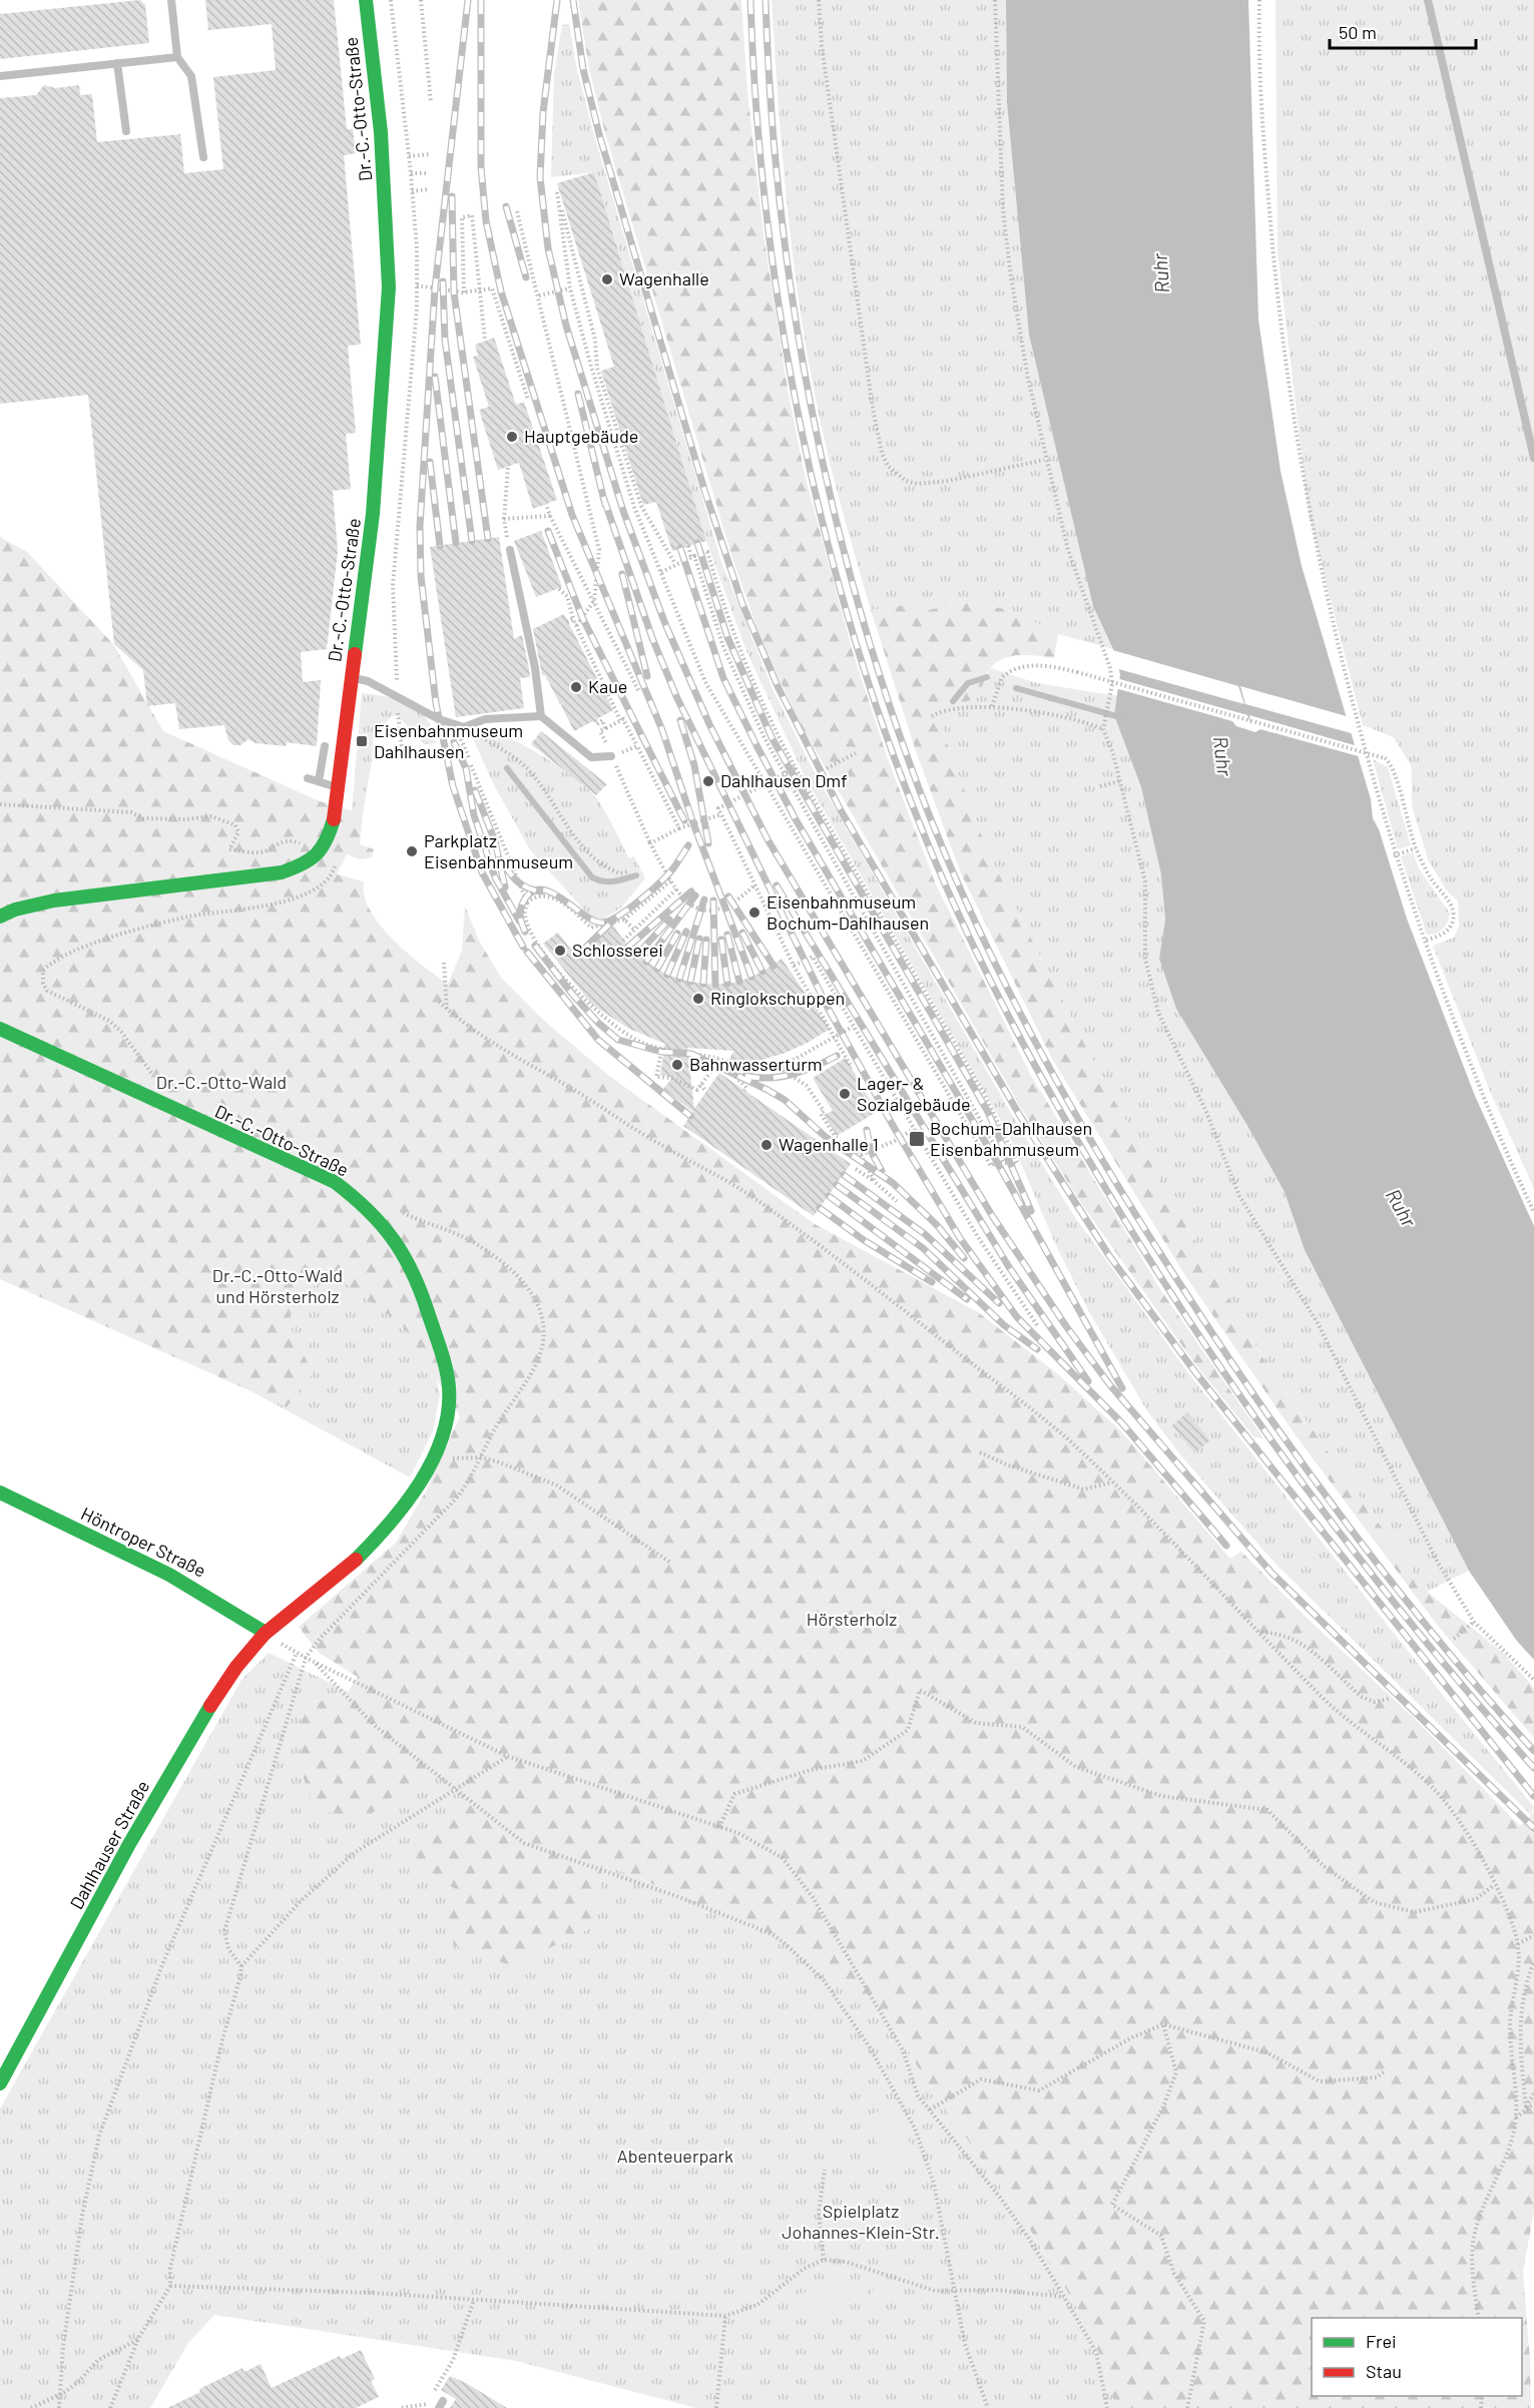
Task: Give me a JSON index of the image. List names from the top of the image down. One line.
{"streets":{"street":["Dr.-C.-Otto-Straße","Höntroper Straße","Dahlhauser Straße"]},"crossings":[["Dr.-C.-Otto-Straße","Höntroper Straße"],["Dr.-C.-Otto-Straße","Dahlhauser Straße"],["Höntroper Straße","Dahlhauser Straße"]],"water":["Ruhr"],"parks":["Dr.-C.-Otto-Wald","Dr.-C.-Otto-Wald und Hörsterholz","Hörsterholz","Abenteuerpark","Spielplatz Johannes-Klein-Str."],"places":{"other":["Wagenhalle","Hauptgebäude","Kaue","Dahlhausen Dmf","Parkplatz Eisenbahnmuseum","Eisenbahnmuseum Bochum-Dahlhausen","Schlosserei","Ringlokschuppen","Bahnwasserturm","Lager- & Sozialgebäude","Wagenhalle 1"],"transit":["Eisenbahnmuseum Dahlhausen","Bochum-Dahlhausen Eisenbahnmuseum"]},"legend":["Frei","Stau"],"scale_bar":"50 m"}
